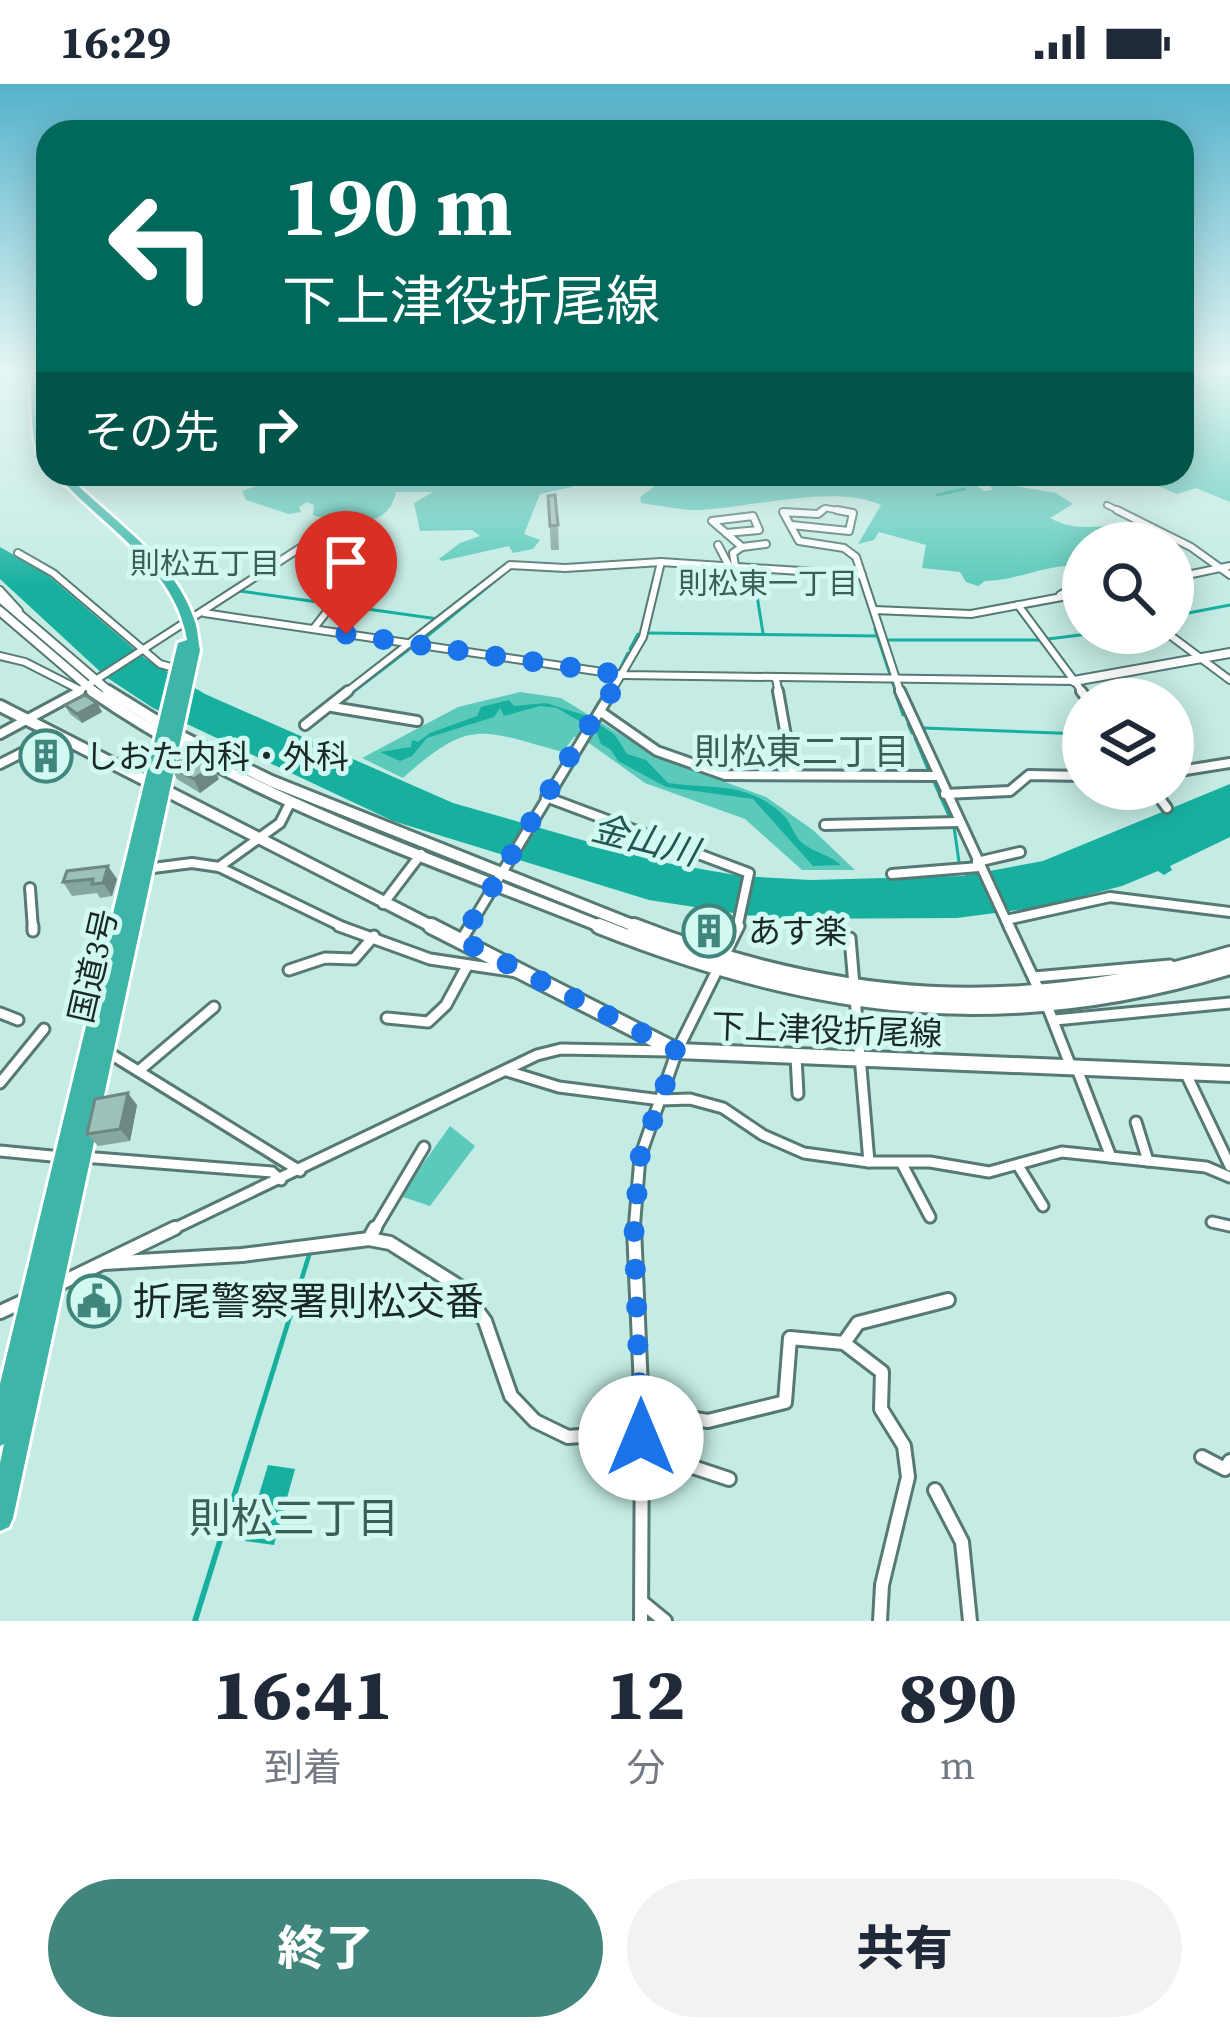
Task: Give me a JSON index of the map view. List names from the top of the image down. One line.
{"streets":{"highway":["国道3号"],"street":["下上津役折尾線"]},"crossings":[["国道3号","下上津役折尾線"]],"districts":["則松五丁目","則松東一丁目","則松東二丁目","則松三丁目"],"water":["金山川"],"places":{"building":["しおた内科・外科","あす楽"],"public building":["折尾警察署則松交番"]},"page":{"status":"16:29","turn":["190 m","下上津役折尾線"],"then":"その先","eta":["16:41","到着","12","分","890","m"],"buttons":["終了","共有"]}}
